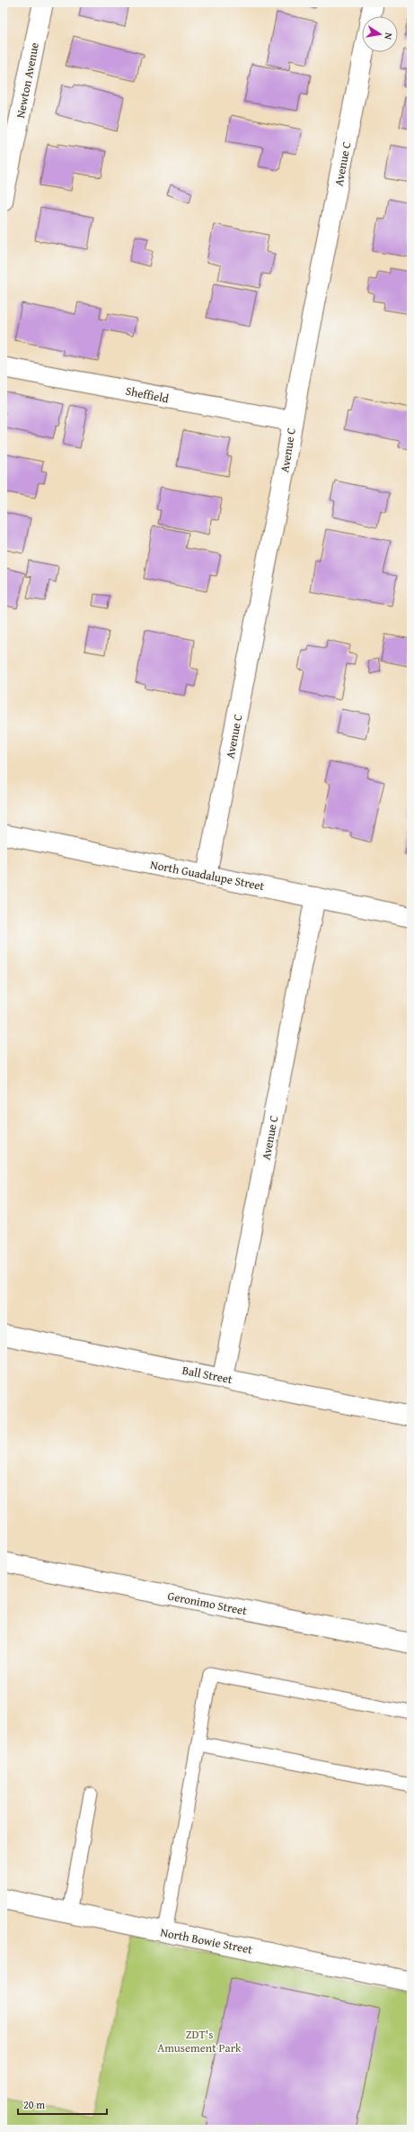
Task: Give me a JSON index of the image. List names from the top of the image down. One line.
{"streets":{"street":["Newton Avenue","Avenue C","Sheffield","North Guadalupe Street","Ball Street","Geronimo Street","North Bowie Street"]},"crossings":[["Avenue C","Sheffield"],["Avenue C","North Guadalupe Street"],["Avenue C","Ball Street"]],"parks":["ZDT's Amusement Park"],"scale_bar":"20 m","north":"right"}
